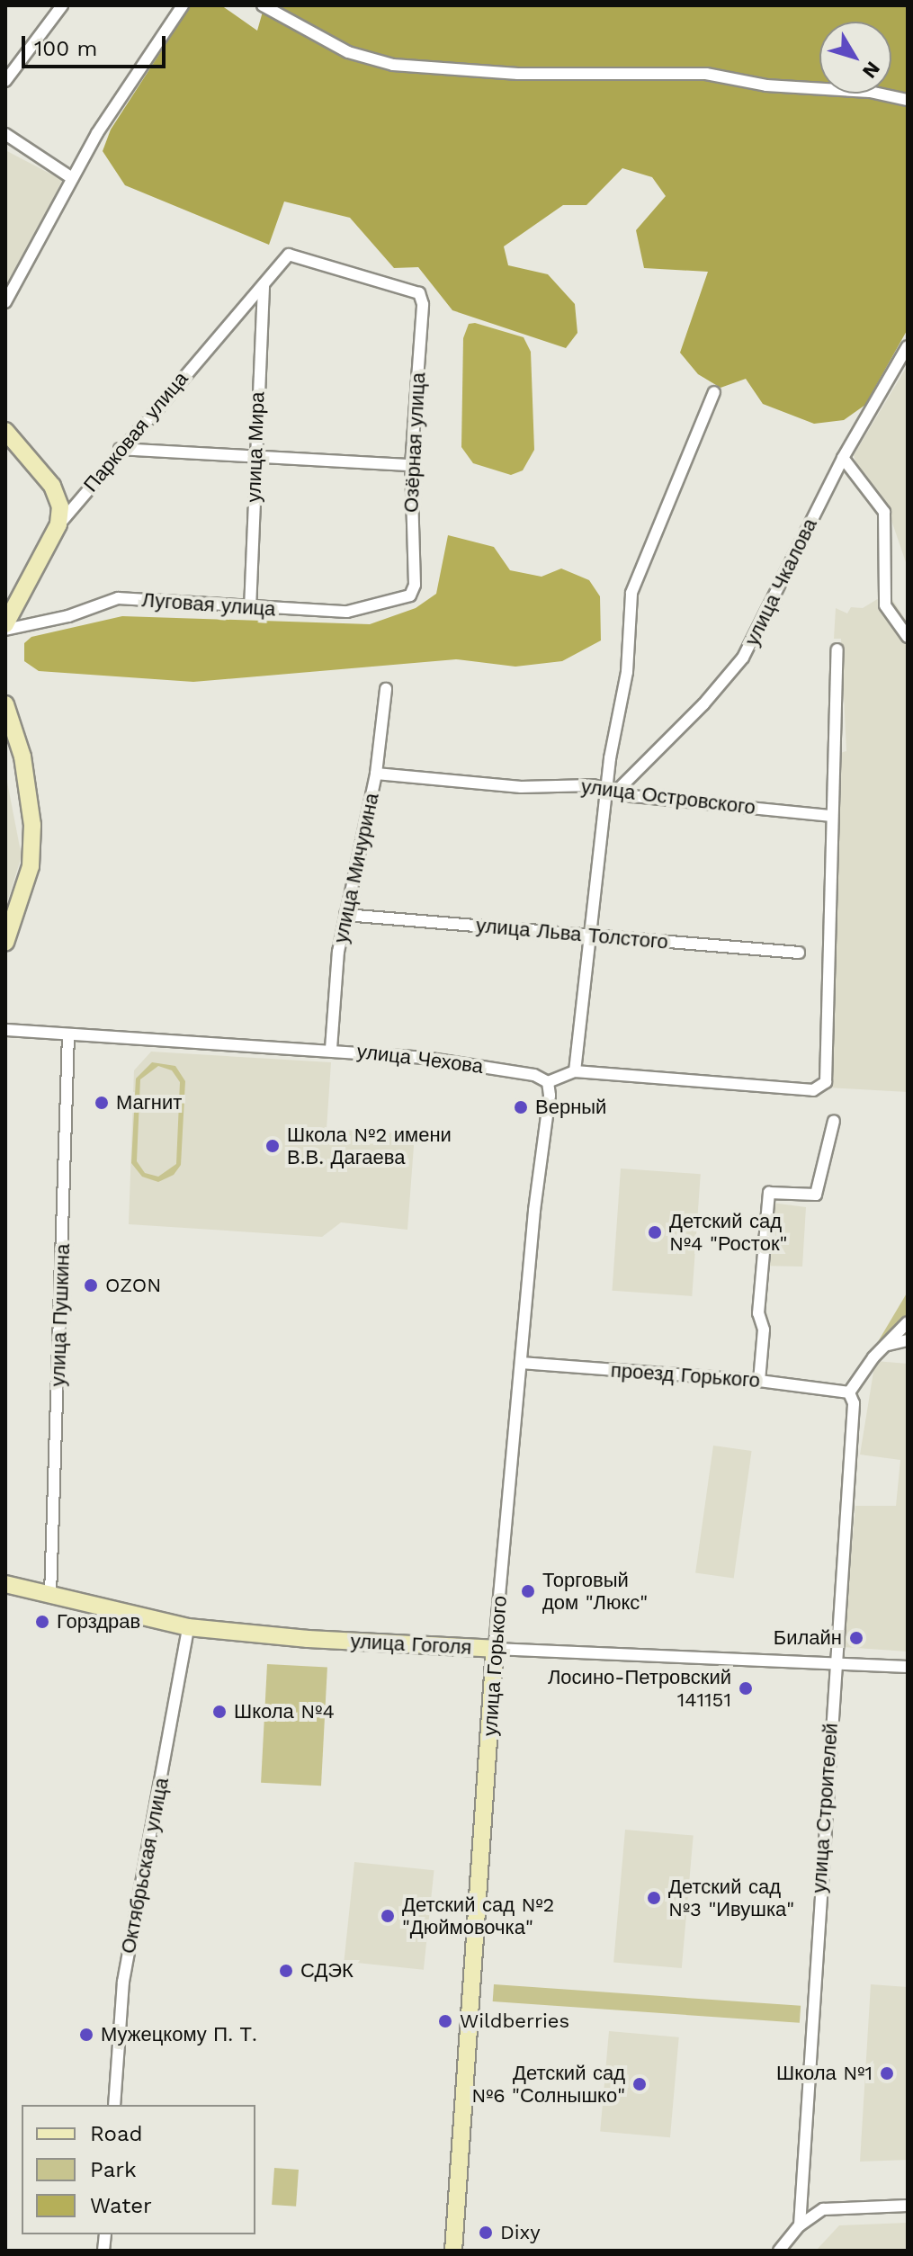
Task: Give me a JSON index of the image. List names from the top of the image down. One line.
{"streets":{"street":["Парковая улица","Озёрная улица","улица Мира","улица Чкалова","Луговая улица","улица Островского","улица Мичурина","улица Льва Толстого","улица Чехова","улица Пушкина","проезд Горького","улица Гоголя","улица Горького","улица Строителей","Октябрьская улица"]},"crossings":[["Парковая улица","Озёрная улица"],["Парковая улица","улица Мира"],["Парковая улица","Луговая улица"],["Озёрная улица","Луговая улица"],["улица Мира","Луговая улица"],["улица Чкалова","улица Островского"],["улица Островского","улица Мичурина"],["улица Мичурина","улица Льва Толстого"],["улица Мичурина","улица Чехова"],["улица Чехова","улица Пушкина"],["улица Чехова","улица Горького"],["улица Пушкина","улица Гоголя"],["проезд Горького","улица Горького"],["проезд Горького","улица Строителей"],["улица Гоголя","улица Горького"],["улица Гоголя","улица Строителей"],["улица Гоголя","Октябрьская улица"]],"places":["Магнит","Верный","Школа №2 имени В.В. Дагаева","Детский сад №4 \"Росток\"","OZON","Торговый дом \"Люкс\"","Горздрав","Билайн","Лосино-Петровский 141151","Школа №4","Детский сад №3 \"Ивушка\"","Детский сад №2 \"Дюймовочка\"","СДЭК","Wildberries","Мужецкому П. Т.","Школа №1","Детский сад №6 \"Солнышко\"","Dixy"],"legend":["Road","Park","Water"],"scale_bar":"100 m","north":"bottom right"}
